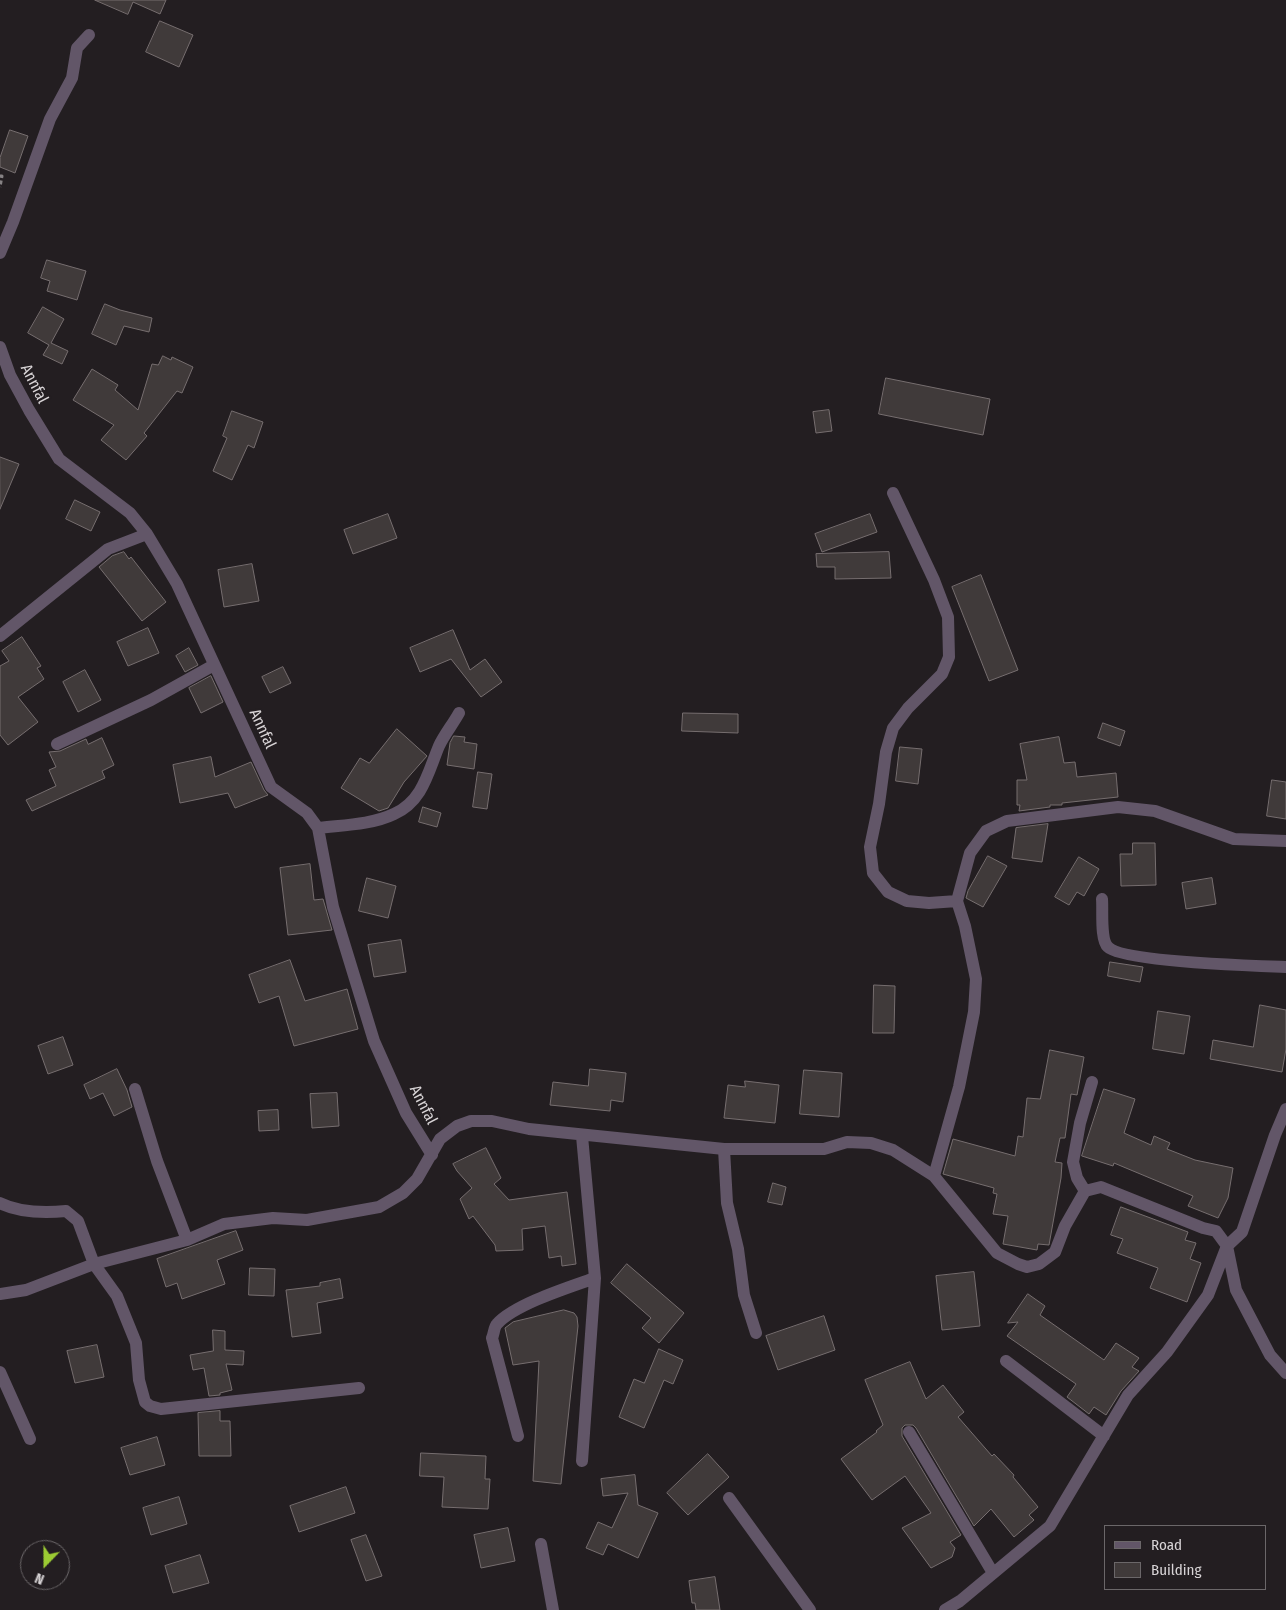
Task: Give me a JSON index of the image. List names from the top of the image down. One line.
{"streets":{"street":["Annfal"]},"legend":["Road","Building"],"north":"bottom"}
